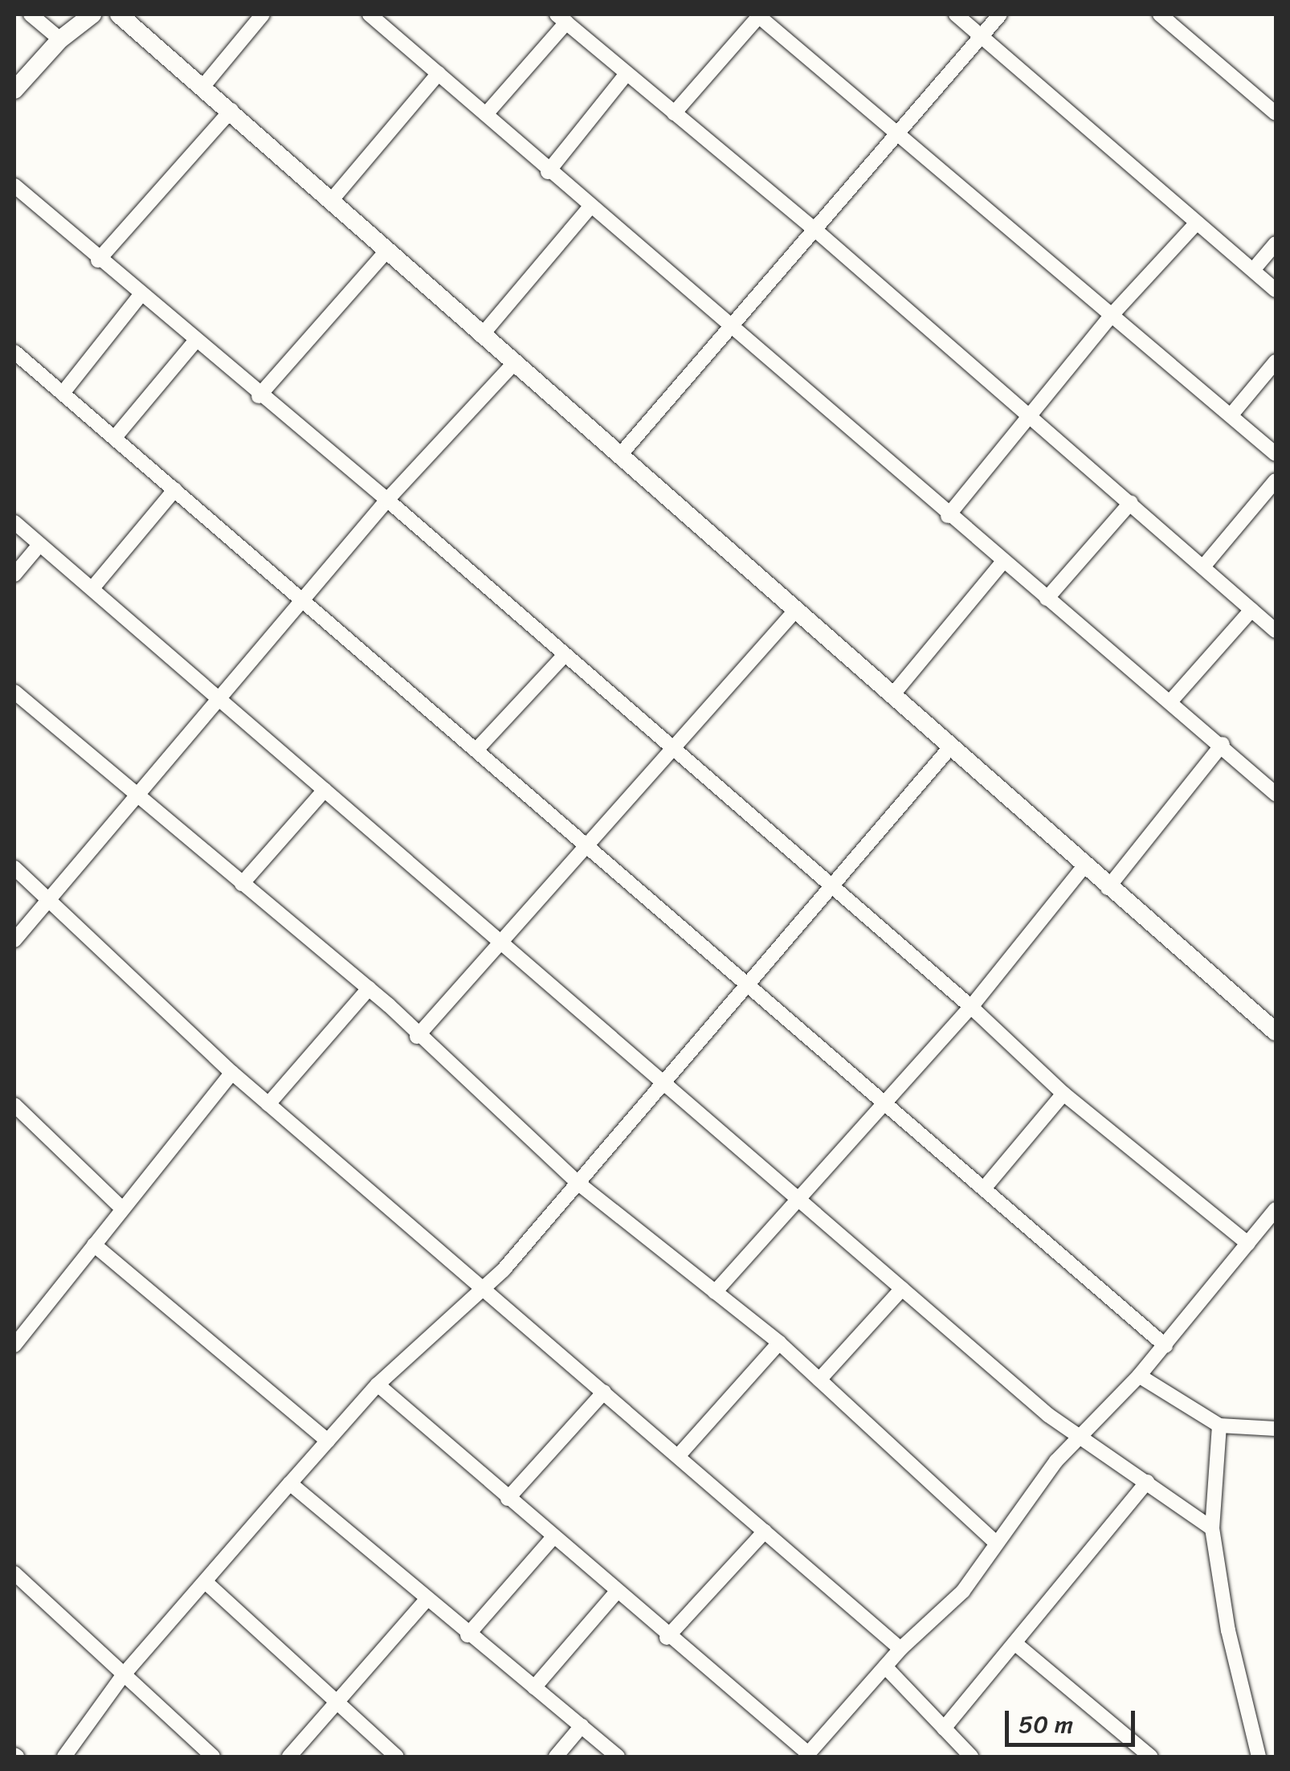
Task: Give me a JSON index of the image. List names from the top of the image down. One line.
{"scale_bar":"50 m"}
